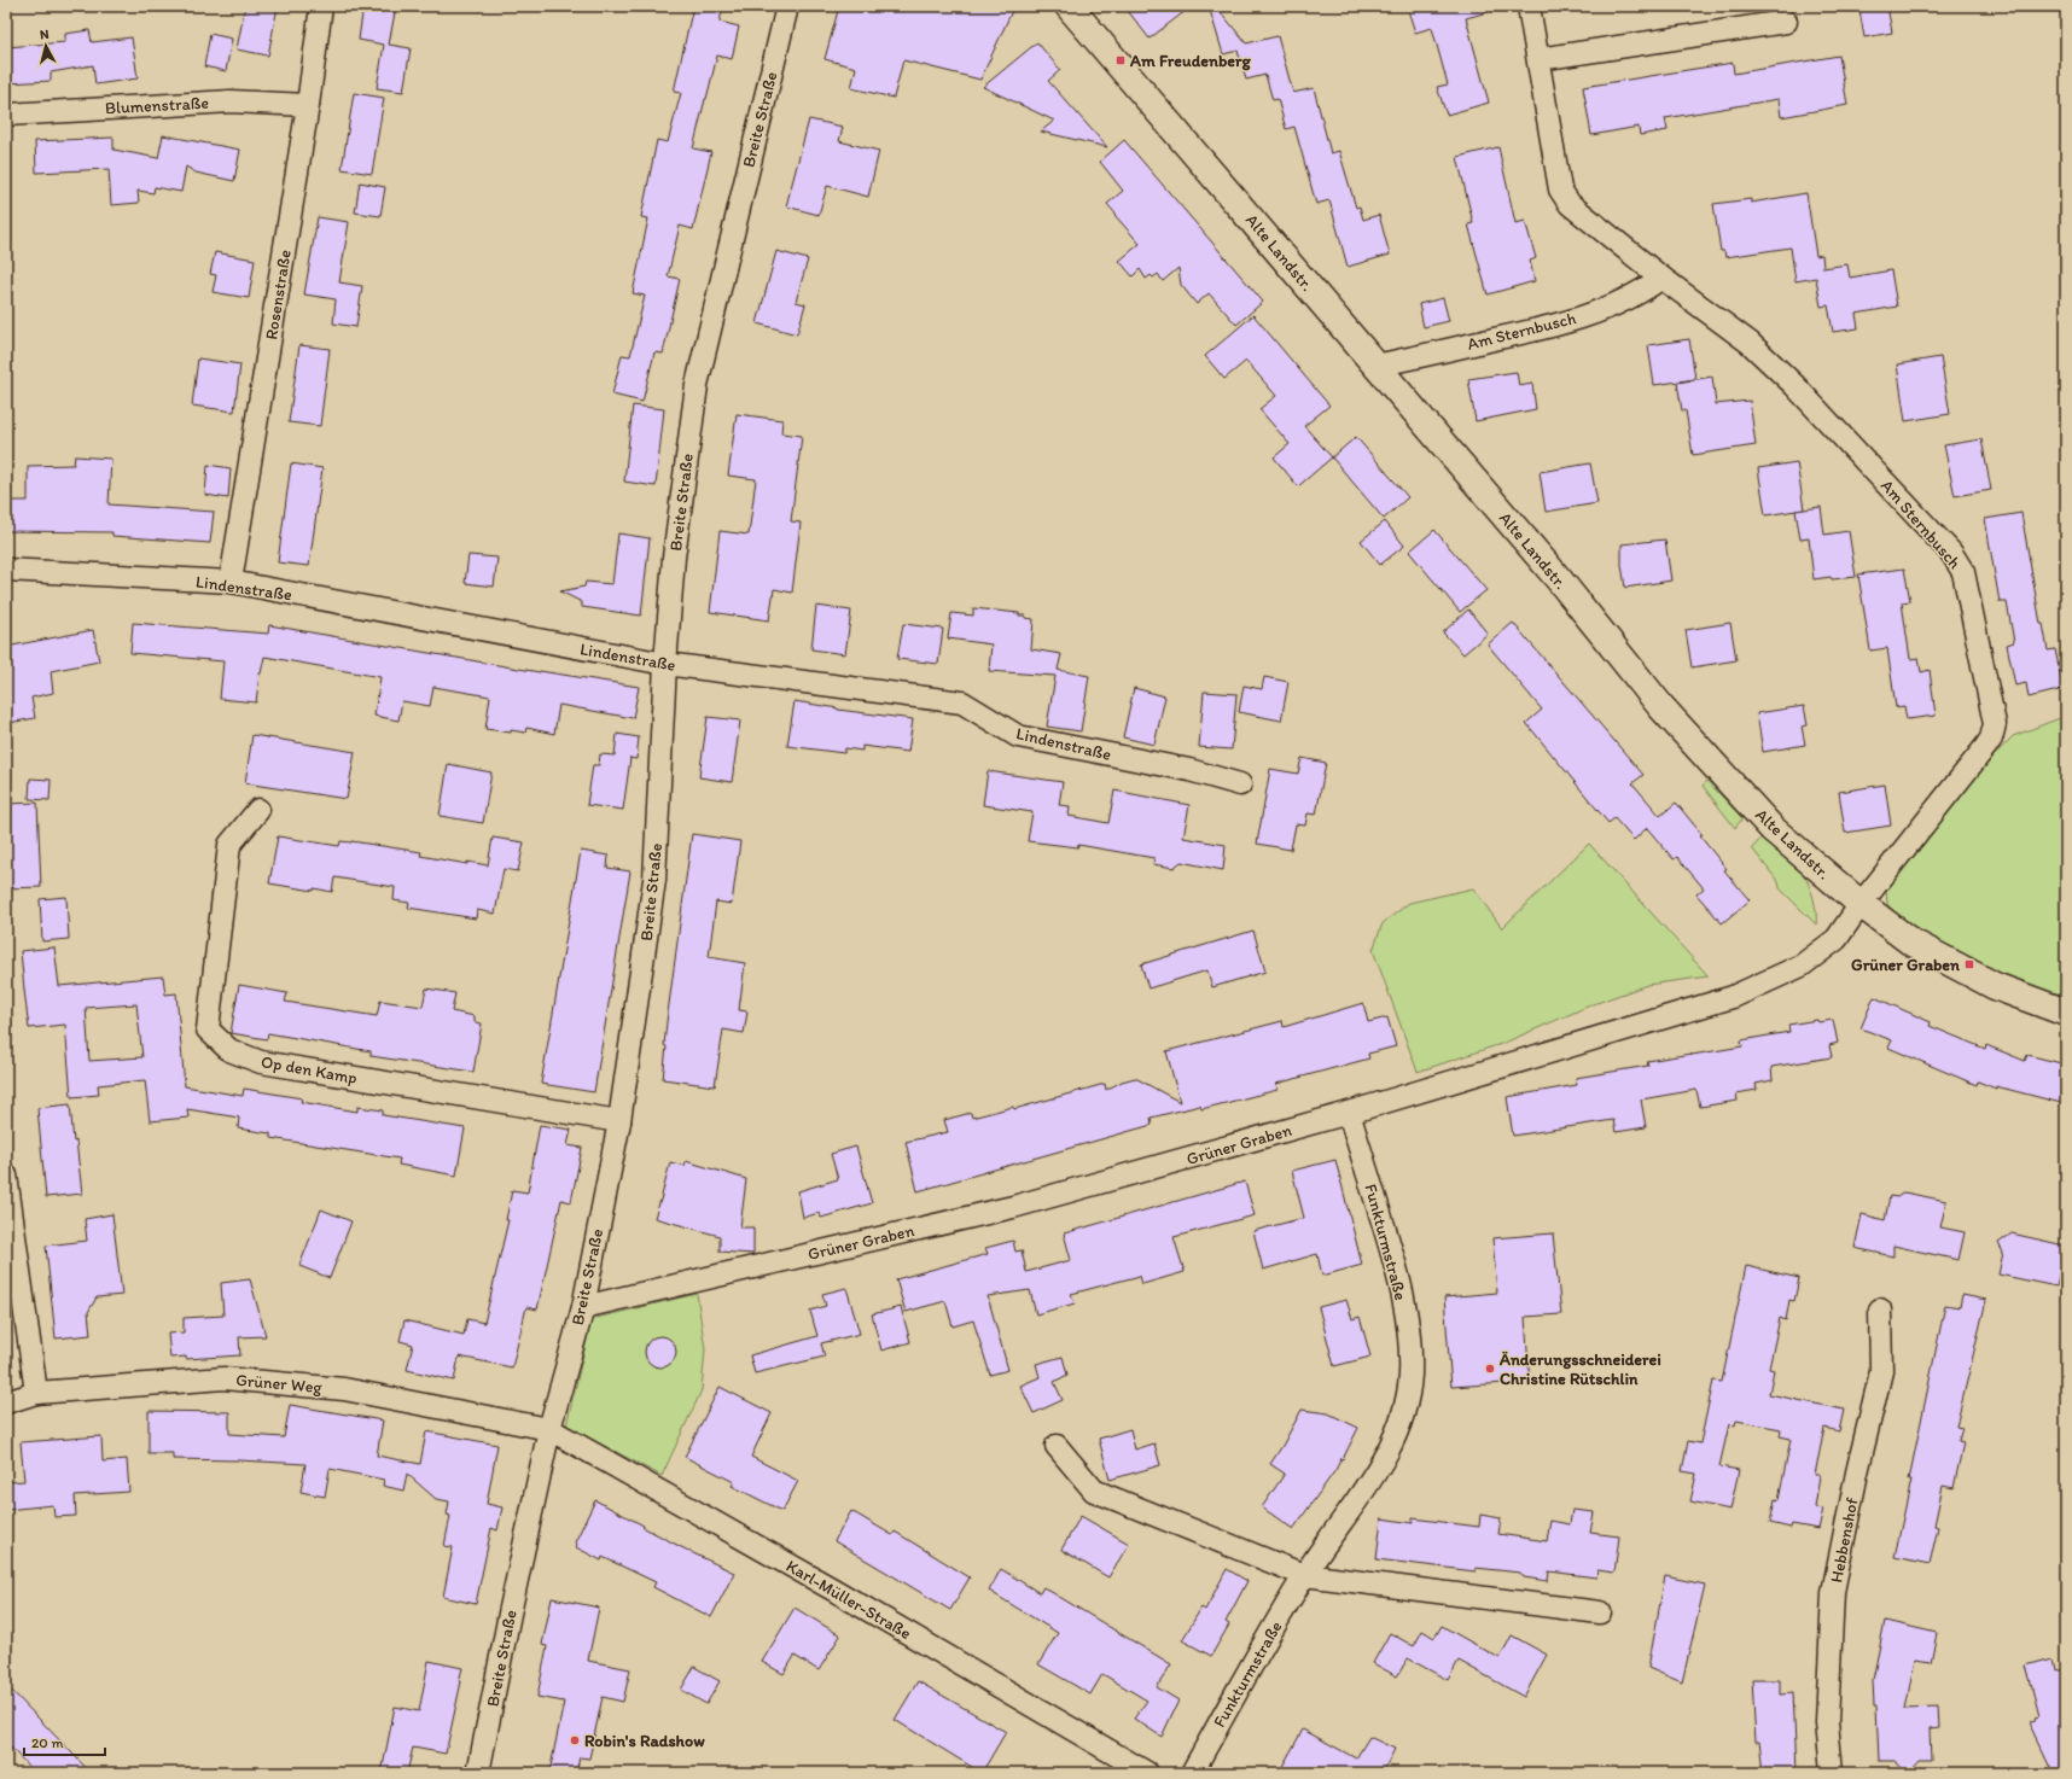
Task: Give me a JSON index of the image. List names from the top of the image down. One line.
{"streets":{"street":["Blumenstraße","Breite Straße","Alte Landstr.","Rosenstraße","Am Sternbusch","Lindenstraße","Op den Kamp","Grüner Graben","Funkturmstraße","Grüner Weg","Hebbenshof","Karl-Müller-Straße"]},"crossings":[["Blumenstraße","Rosenstraße"],["Breite Straße","Lindenstraße"],["Breite Straße","Op den Kamp"],["Breite Straße","Grüner Graben"],["Breite Straße","Grüner Weg"],["Breite Straße","Karl-Müller-Straße"],["Alte Landstr.","Am Sternbusch"],["Alte Landstr.","Grüner Graben"],["Rosenstraße","Lindenstraße"],["Am Sternbusch","Grüner Graben"],["Grüner Graben","Funkturmstraße"],["Grüner Weg","Karl-Müller-Straße"]],"places":{"transit":["Am Freudenberg","Grüner Graben"],"other":["Änderungsschneiderei Christine Rütschlin","Robin's Radshow"]},"scale_bar":"20 m","north":"top"}
